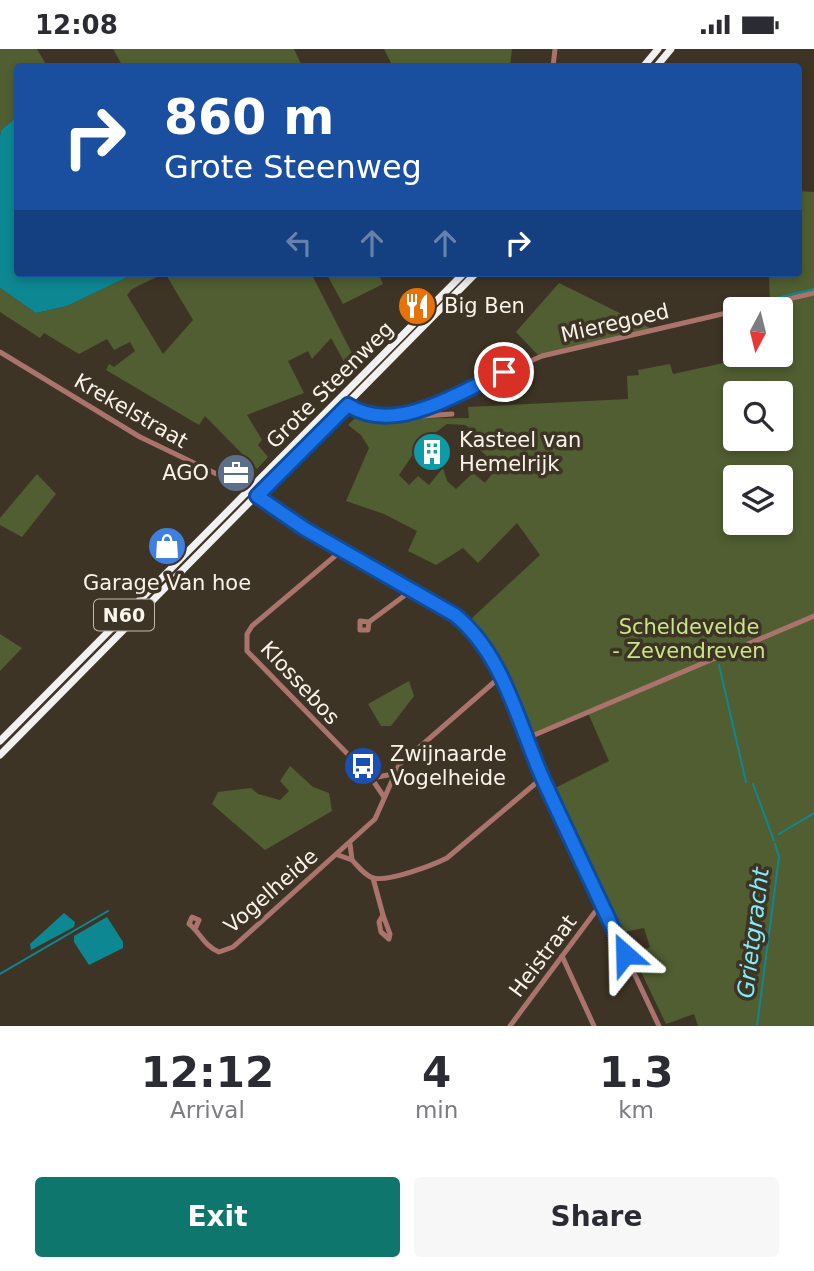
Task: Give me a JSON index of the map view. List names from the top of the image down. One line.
{"streets":{"highway":["Grote Steenweg","N60"],"street":["Mieregoed","Krekelstraat","Klossebos","Vogelheide","Heistraat"]},"crossings":[["Mieregoed","Grote Steenweg"],["Grote Steenweg","Krekelstraat"],["Grote Steenweg","N60"],["Krekelstraat","N60"],["Krekelstraat","Klossebos"],["Krekelstraat","Vogelheide"],["Krekelstraat","Heistraat"],["Klossebos","Vogelheide"]],"water":["Grietgracht"],"parks":["Scheldevelde - Zevendreven"],"places":{"restaurant":["Big Ben"],"building":["Kasteel van Hemelrijk"],"office":["AGO"],"shop":["Garage Van hoe"],"bus stop":["Zwijnaarde Vogelheide"]},"north":"bottom","page":{"status":"12:08","turn":["860 m","Grote Steenweg"],"eta":["12:12","Arrival","4","min","1.3","km"],"buttons":["Exit","Share"]}}
